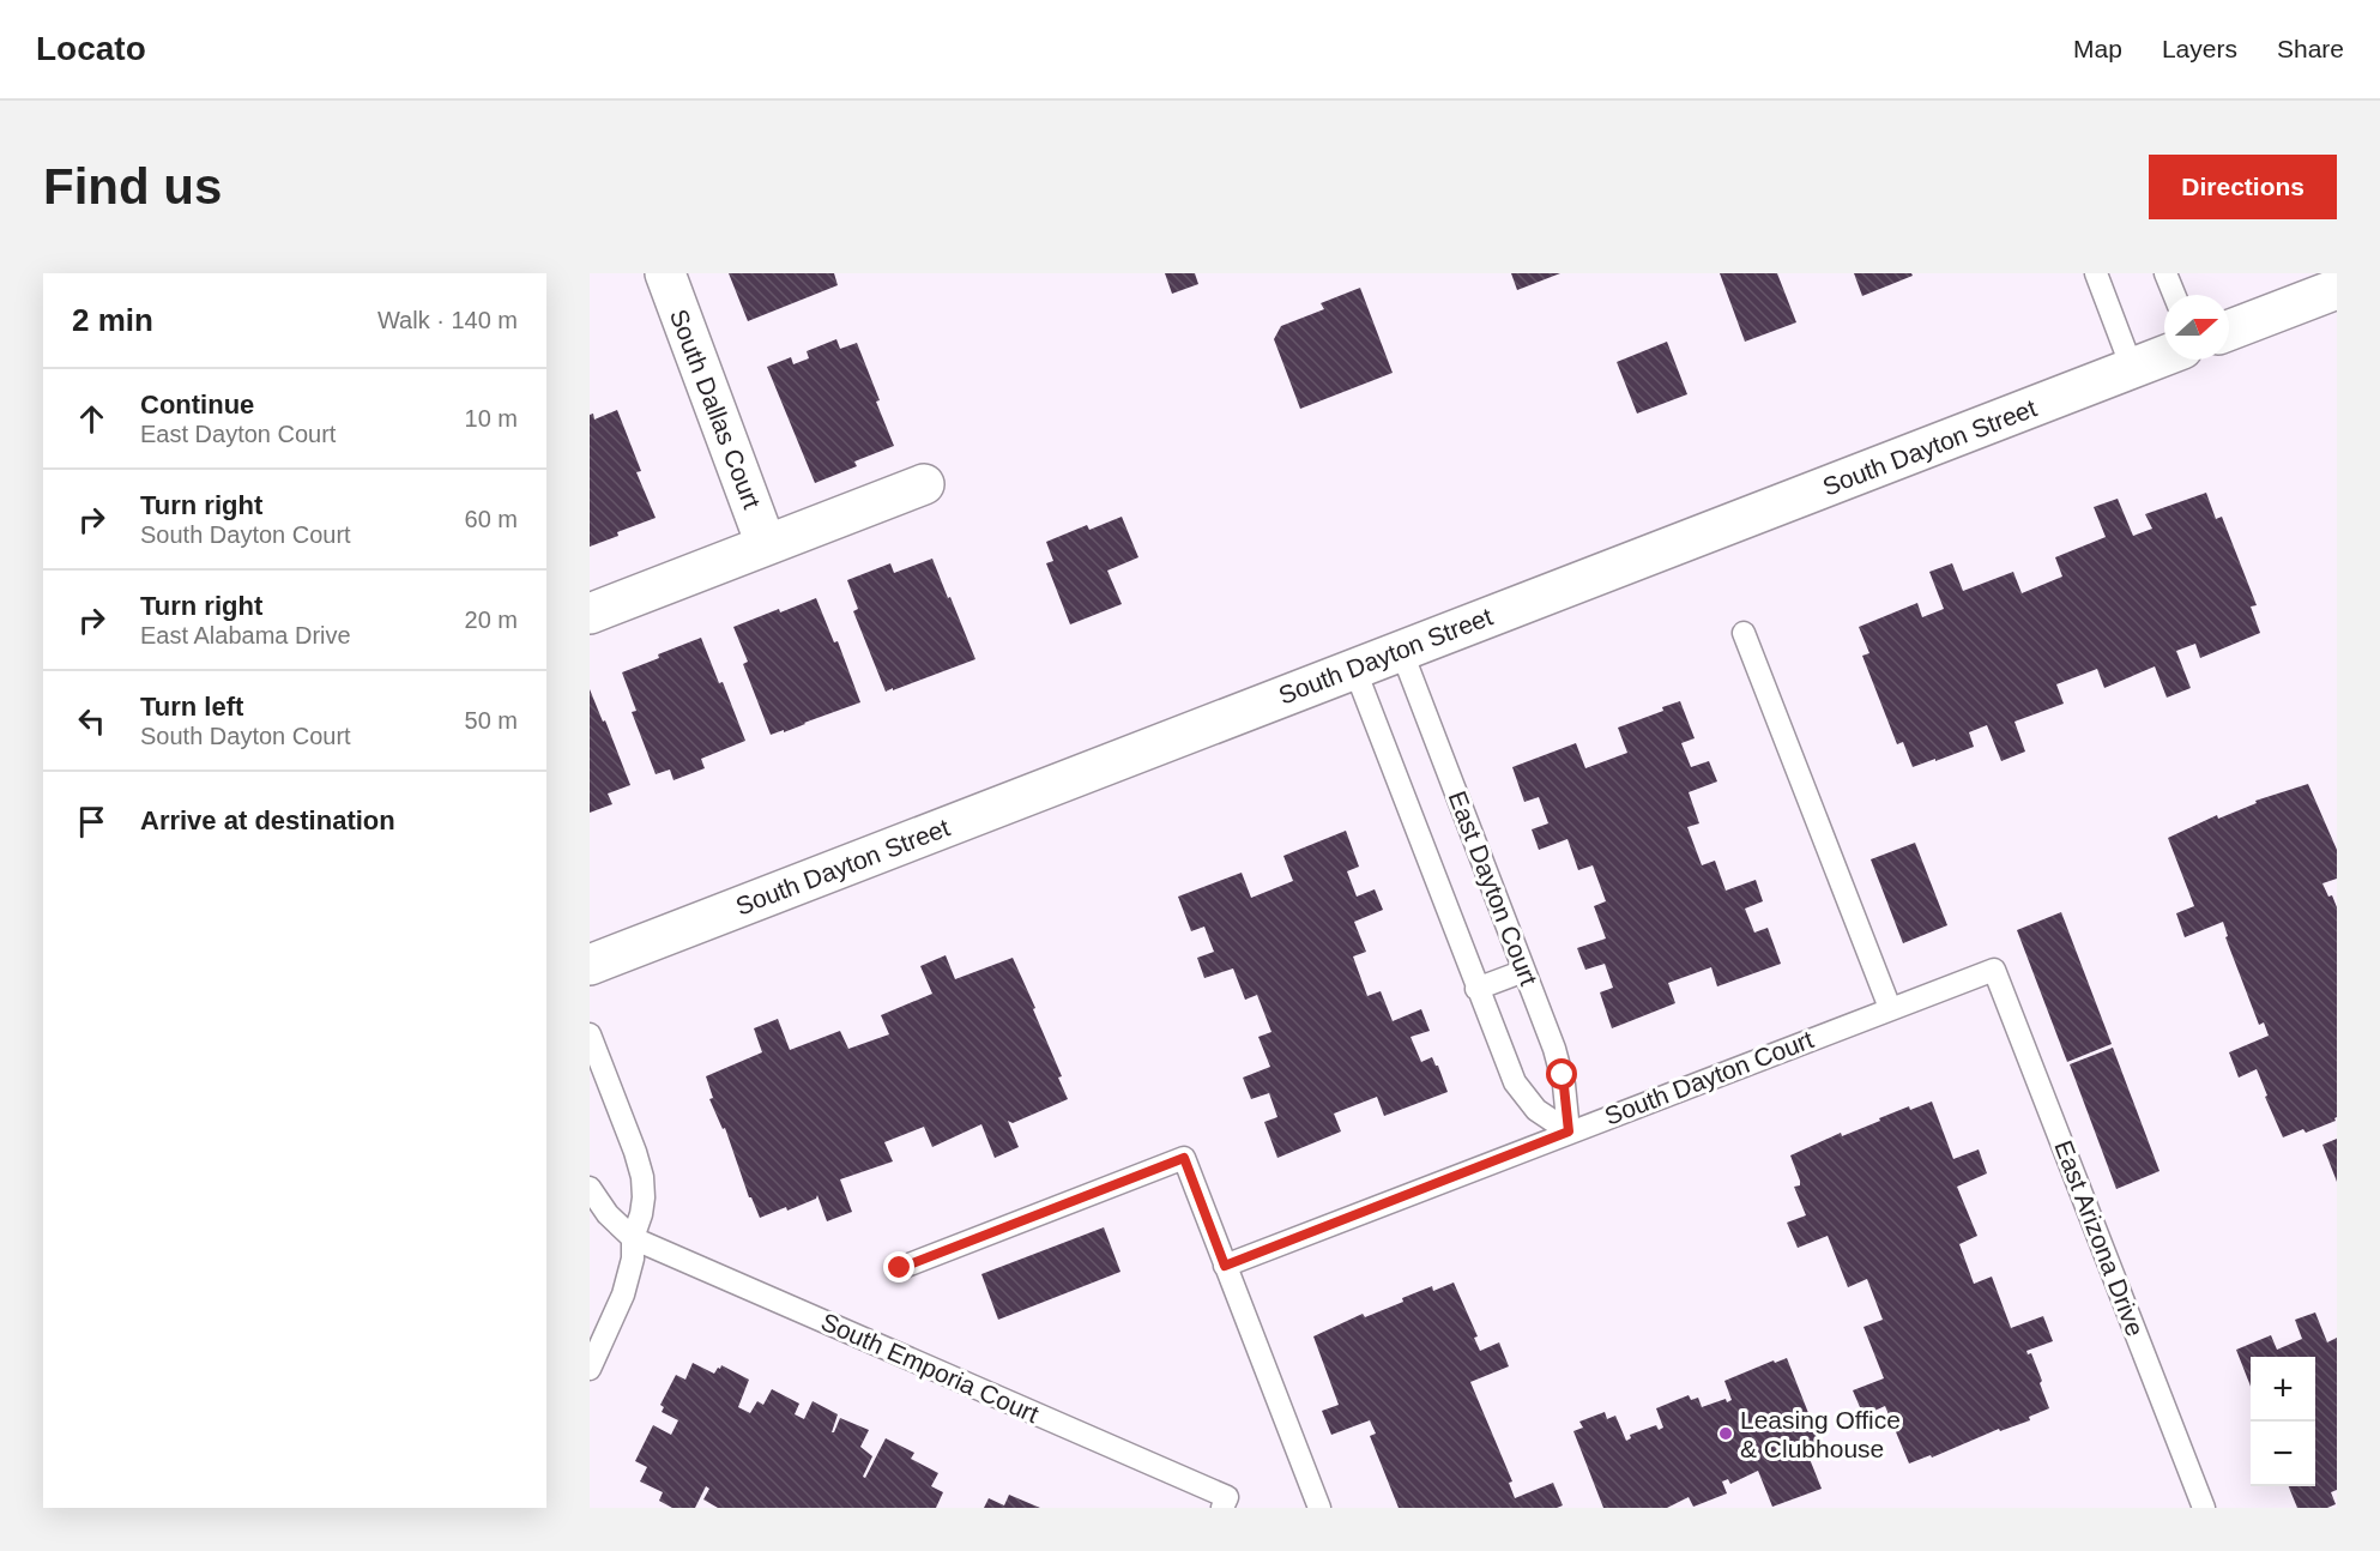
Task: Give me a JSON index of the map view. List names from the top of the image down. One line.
{"streets":{"street":["South Dallas Court","South Dayton Street"],"lane":["East Dayton Court","South Dayton Court","East Arizona Drive","South Emporia Court"]},"crossings":[["South Dayton Street","East Dayton Court"],["East Dayton Court","South Dayton Court"],["South Dayton Court","East Arizona Drive"]],"places":["Leasing Office & Clubhouse"],"north":"right","page":{"header":"Locato","nav":["Map","Layers","Share"],"buttons":"Directions","title":"Find us","heading":["2 min","Walk · 140 m"],"list":[["Continue","East Dayton Court","10 m"],["Turn right","South Dayton Court","60 m"],["Turn right","East Alabama Drive","20 m"],["Turn left","South Dayton Court","50 m"],"Arrive at destination"],"map_buttons":["+","−"]}}
